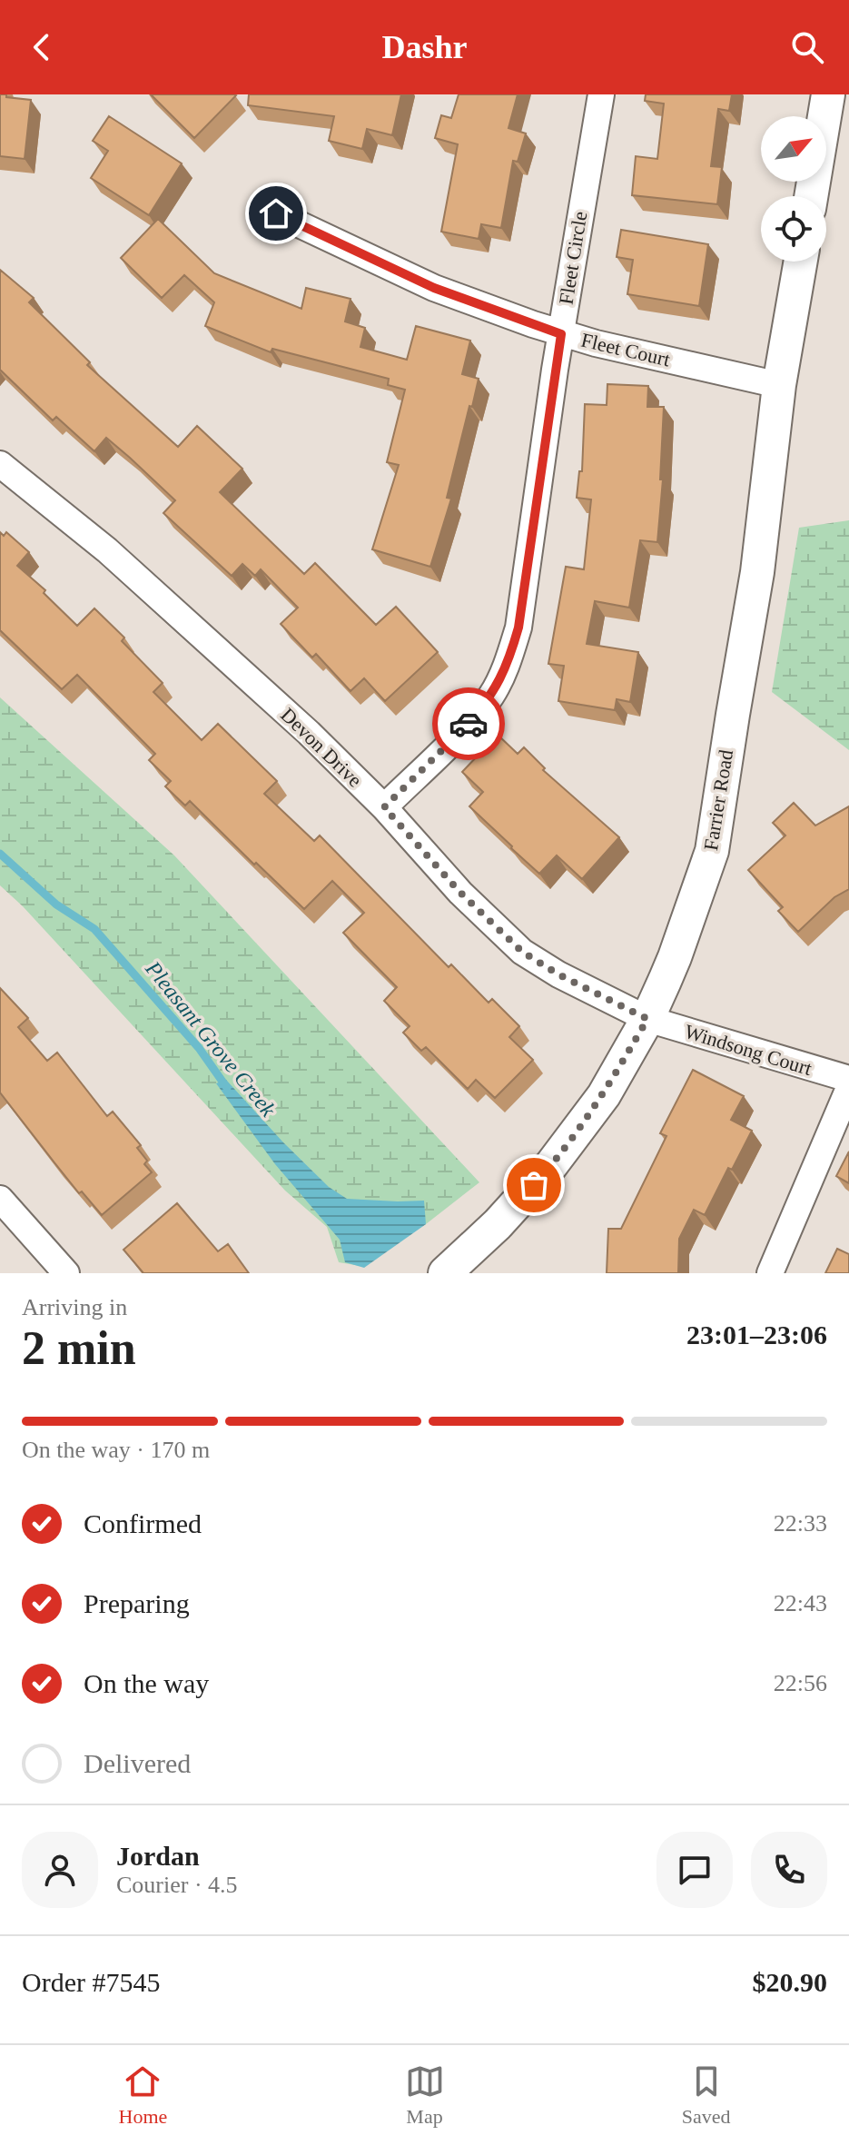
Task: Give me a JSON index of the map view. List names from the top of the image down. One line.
{"streets":{"street":["Fleet Circle","Fleet Court","Devon Drive","Farrier Road","Windsong Court"]},"crossings":[["Fleet Circle","Fleet Court"],["Fleet Circle","Devon Drive"],["Fleet Court","Farrier Road"],["Devon Drive","Farrier Road"],["Devon Drive","Windsong Court"],["Farrier Road","Windsong Court"]],"water":["Pleasant Grove Creek"],"north":"top right","page":{"header":"Dashr","heading":["2 min","Arriving in","23:01–23:06"],"panel":["Jordan","Courier · 4.5","Order #7545","$20.90"],"bar":"On the way · 170 m","list":[["Confirmed","22:33"],["Preparing","22:43"],["On the way","22:56"],"Delivered"],"tabs":["Home","Map","Saved"]}}
